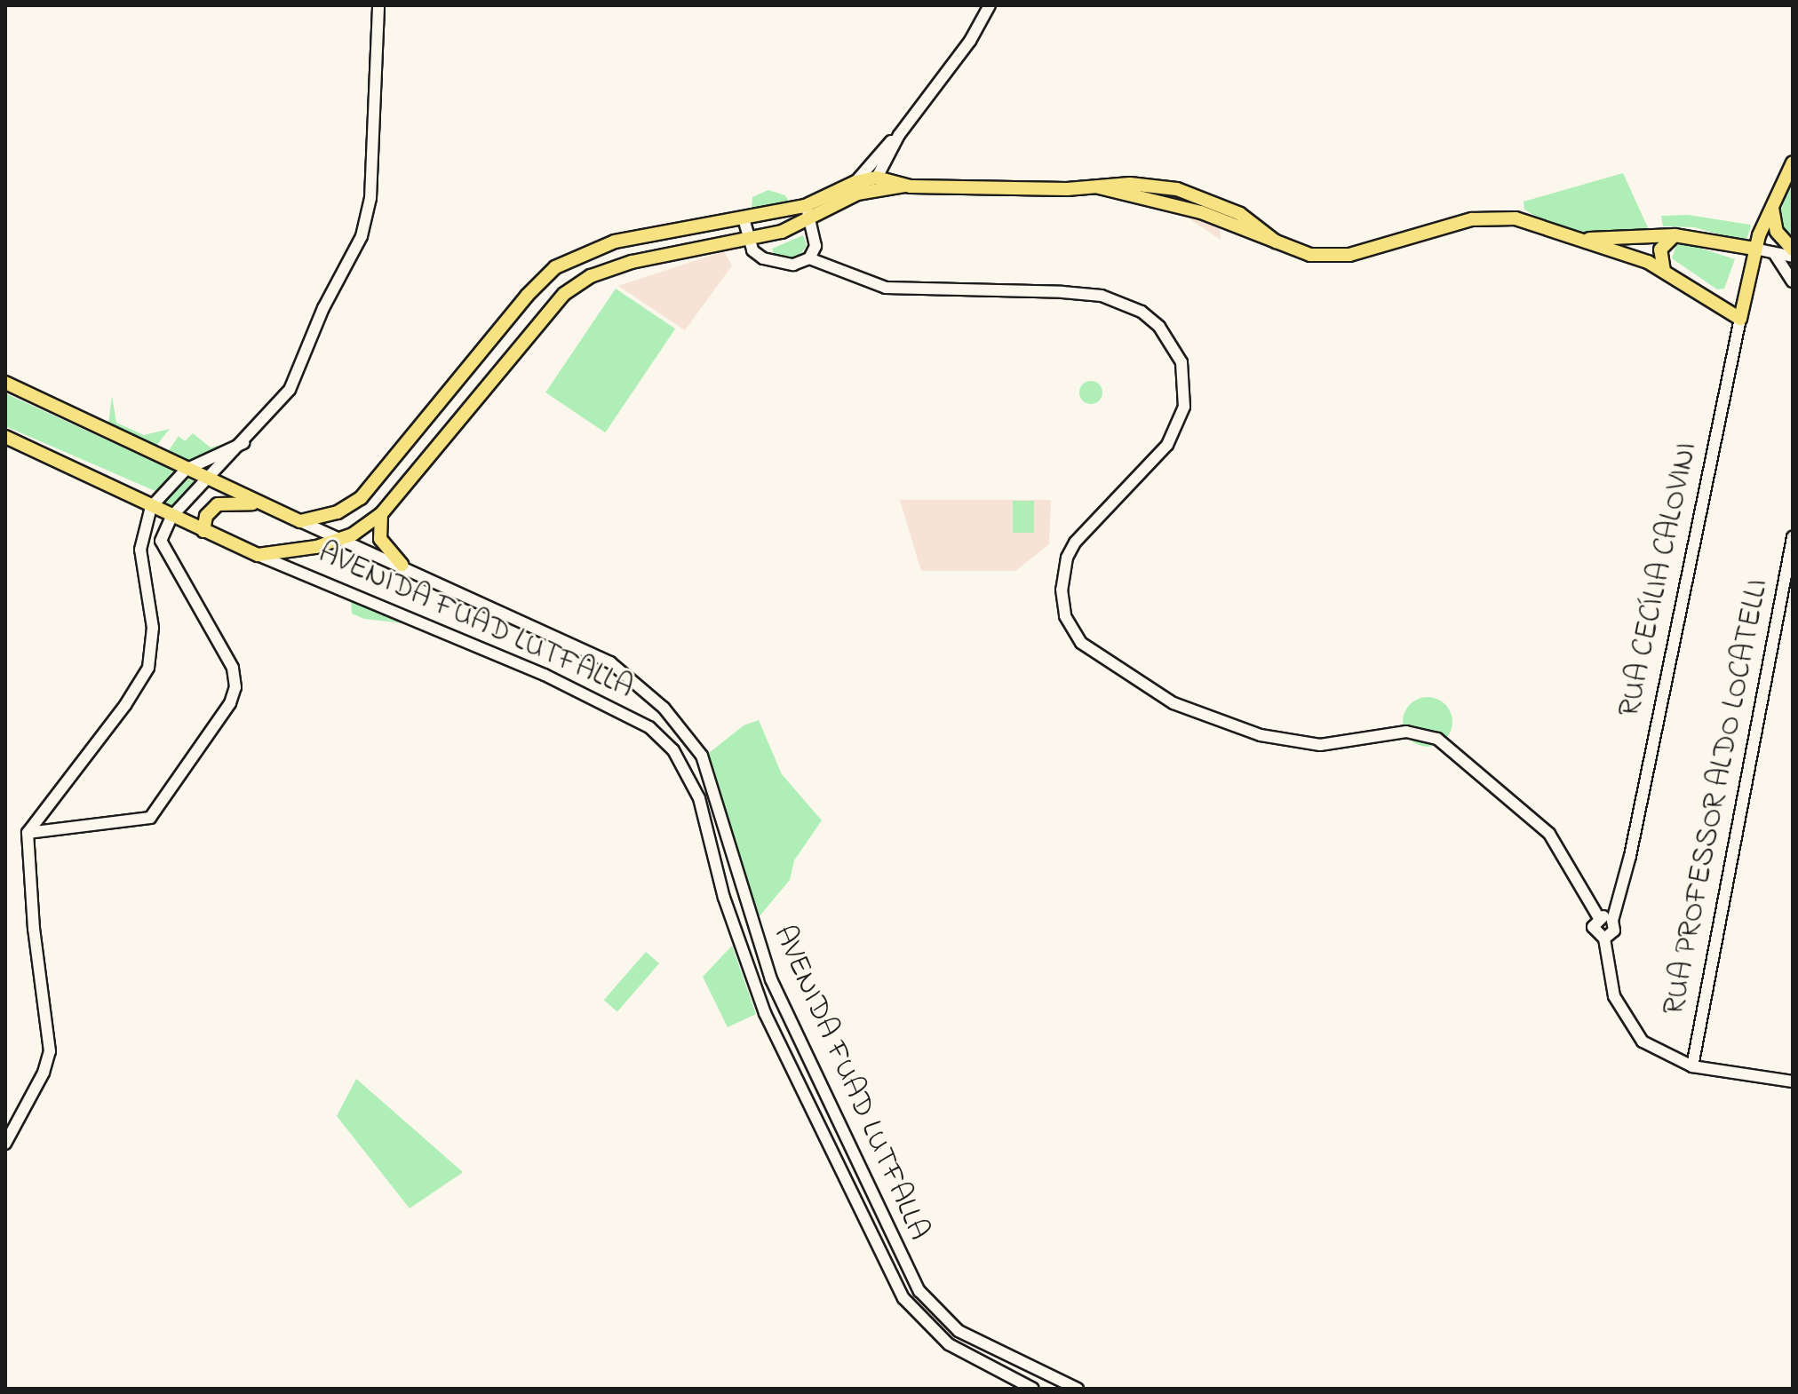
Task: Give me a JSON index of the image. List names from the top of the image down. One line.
{"streets":{"main road":["RUA CECÍLIA CALOVINI"],"street":["AVENIDA FUAD LUTFALLA","RUA PROFESSOR ALDO LOCATELLI"]}}
